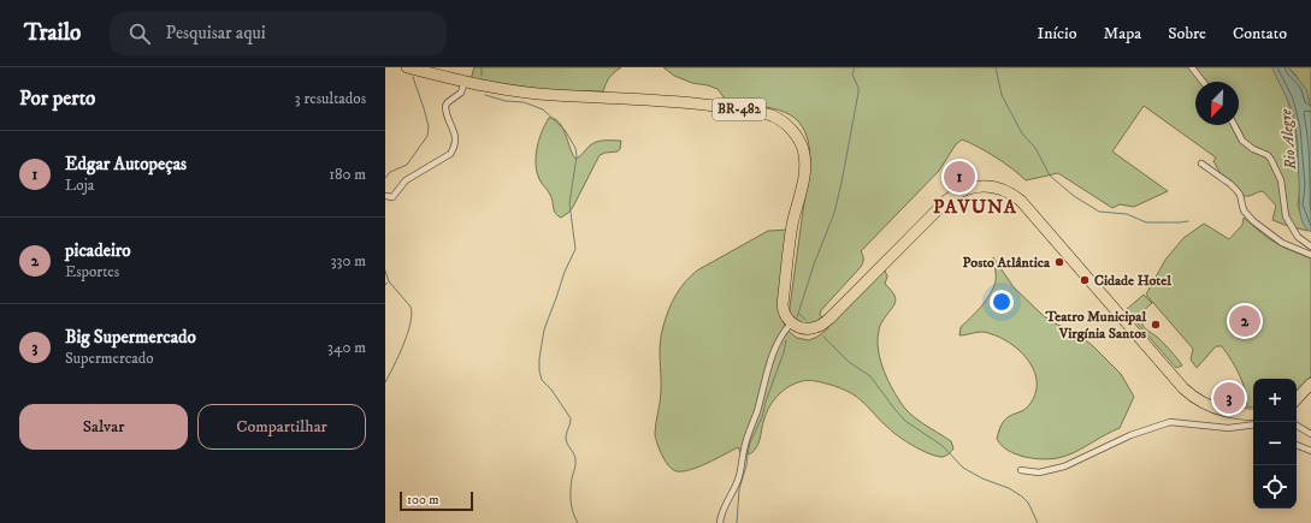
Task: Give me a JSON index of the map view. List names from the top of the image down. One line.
{"streets":{"highway":["BR-482"]},"districts":["PAVUNA"],"water":["Rio Alegre"],"places":["Posto Atlântica","Cidade Hotel","Teatro Municipal Virgínia Santos"],"scale_bar":"100 m","north":"bottom left","page":{"header":"Trailo","search":"Pesquisar aqui","nav":["Início","Mapa","Sobre","Contato"],"heading":["Por perto","3 resultados"],"list":[{"mark":"1","name":"Edgar Autopeças","note":"Loja","value":"180 m"},{"mark":"2","name":"picadeiro","note":"Esportes","value":"330 m"},{"mark":"3","name":"Big Supermercado","note":"Supermercado","value":"340 m"}],"pins":["1","2","3"],"map_buttons":["+","−"],"buttons":["Salvar","Compartilhar"],"scale":"100 m"}}
